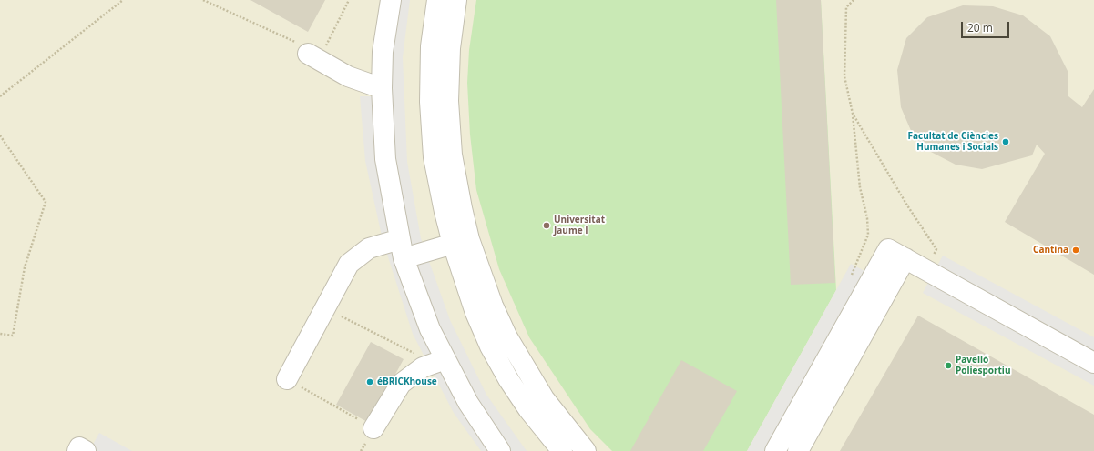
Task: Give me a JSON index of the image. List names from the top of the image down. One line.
{"places":["Facultat de Ciències Humanes i Socials","Universitat Jaume I","Cantina","Pavelló Poliesportiu","éBRICKhouse"],"scale_bar":"20 m"}
